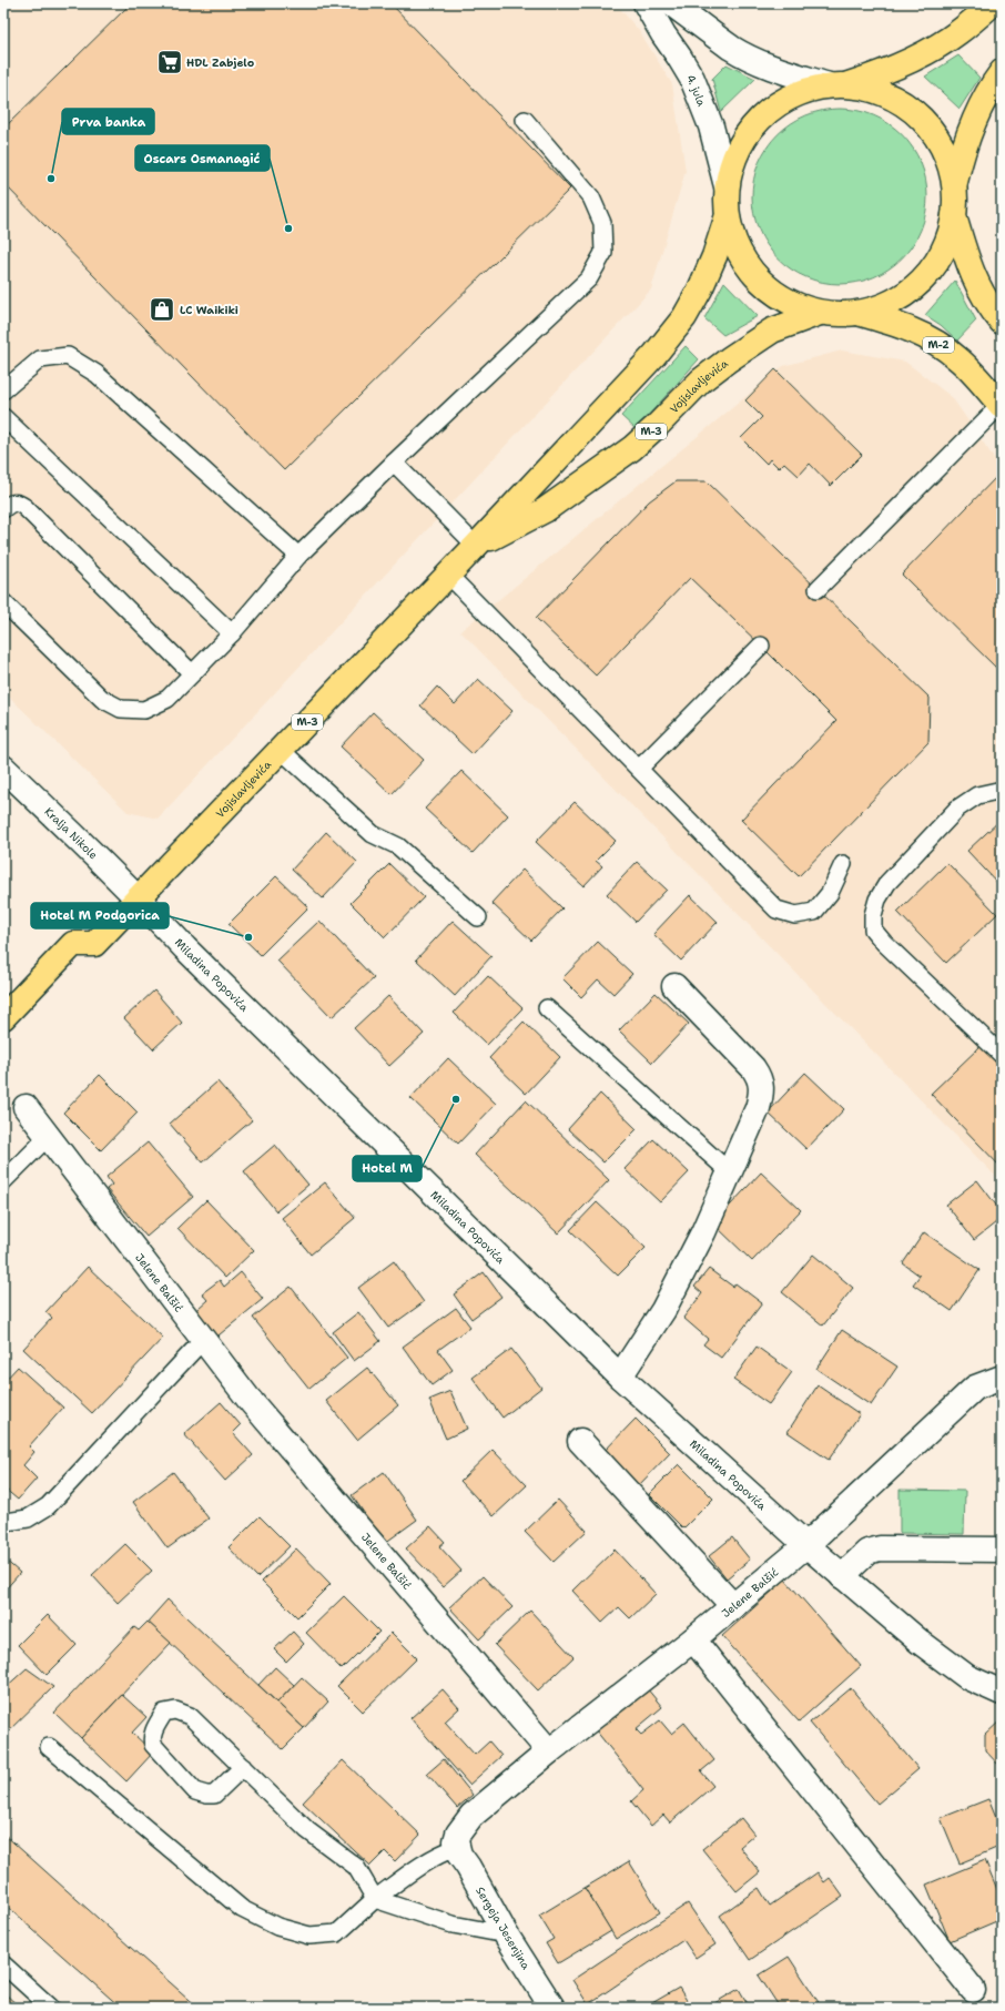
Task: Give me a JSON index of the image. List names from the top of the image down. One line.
{"streets":{"main road":["M-2","Vojislavljevića","M-3"],"street":["4. jula","Kralja Nikole","Miladina Popovića","Jelene Balšić","Sergeja Jesenjina"]},"crossings":[["4. jula","M-2"],["M-2","Vojislavljevića"],["Vojislavljevića","Kralja Nikole"],["Vojislavljevića","Miladina Popovića"],["Kralja Nikole","Miladina Popovića"],["Miladina Popovića","Jelene Balšić"]],"places":{"supermarket":["HDL Zabjelo"],"other":["Prva banka","Oscars Osmanagić","Hotel M Podgorica","Hotel M"],"shop":["LC Waikiki"]}}
